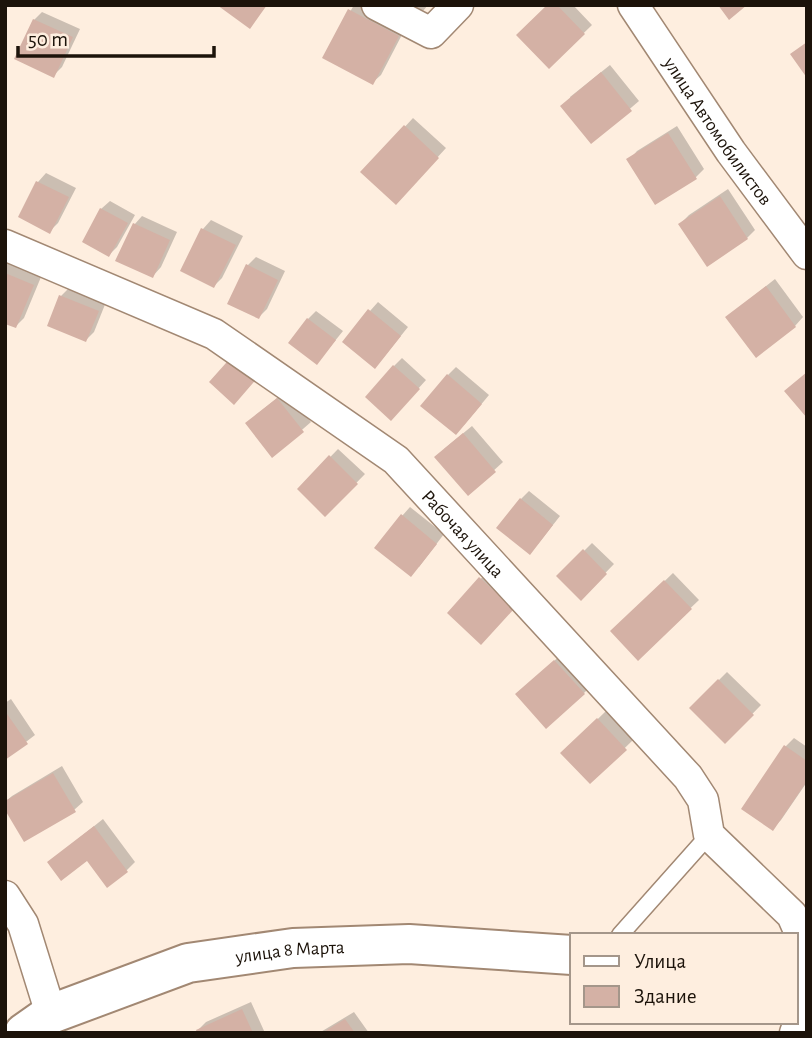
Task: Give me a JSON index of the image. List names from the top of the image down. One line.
{"streets":{"main road":["улица 8 Марта"],"street":["улица Автомобилистов","Рабочая улица"]},"legend":["Улица","Здание"],"scale_bar":"50 m"}
